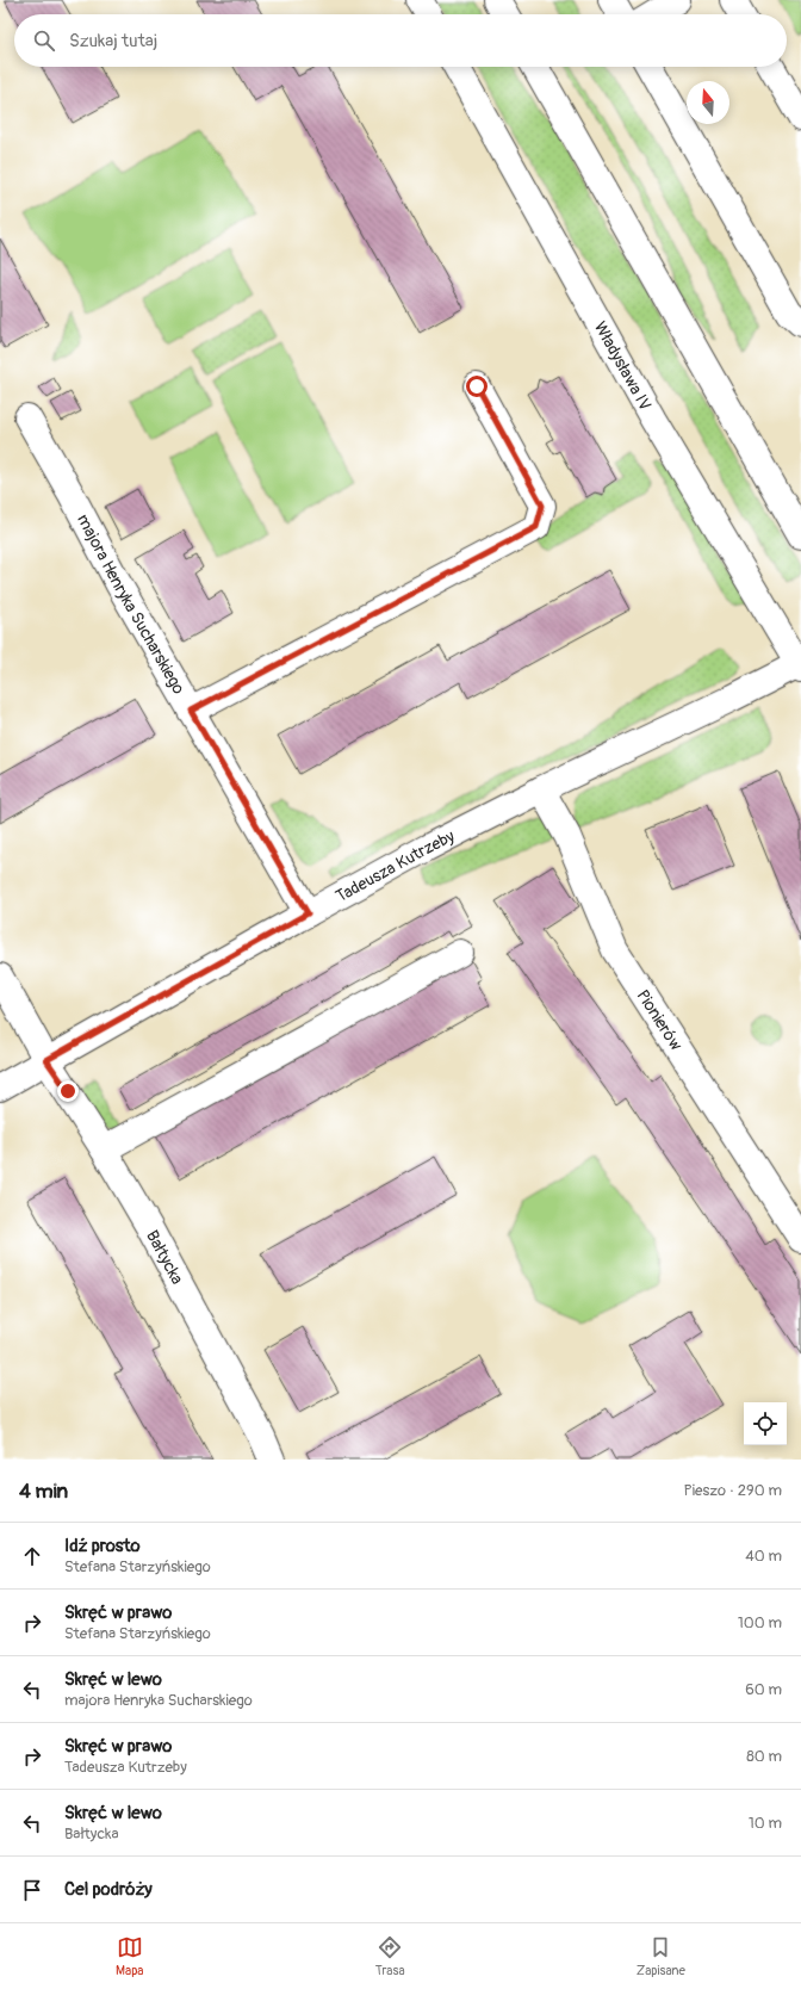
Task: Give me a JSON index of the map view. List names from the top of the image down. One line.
{"streets":{"street":["Władysława IV","majora Henryka Sucharskiego","Tadeusza Kutrzeby","Pionierów","Bałtycka"]},"crossings":[["Władysława IV","Tadeusza Kutrzeby"],["majora Henryka Sucharskiego","Tadeusza Kutrzeby"],["Tadeusza Kutrzeby","Pionierów"],["Tadeusza Kutrzeby","Bałtycka"]],"north":"top","page":{"search":"Szukaj tutaj","heading":["4 min","Pieszo · 290 m"],"list":[["Idź prosto","Stefana Starzyńskiego","40 m"],["Skręć w prawo","Stefana Starzyńskiego","100 m"],["Skręć w lewo","majora Henryka Sucharskiego","60 m"],["Skręć w prawo","Tadeusza Kutrzeby","80 m"],["Skręć w lewo","Bałtycka","10 m"],"Cel podróży"],"nav":["Mapa","Trasa","Zapisane"]}}
